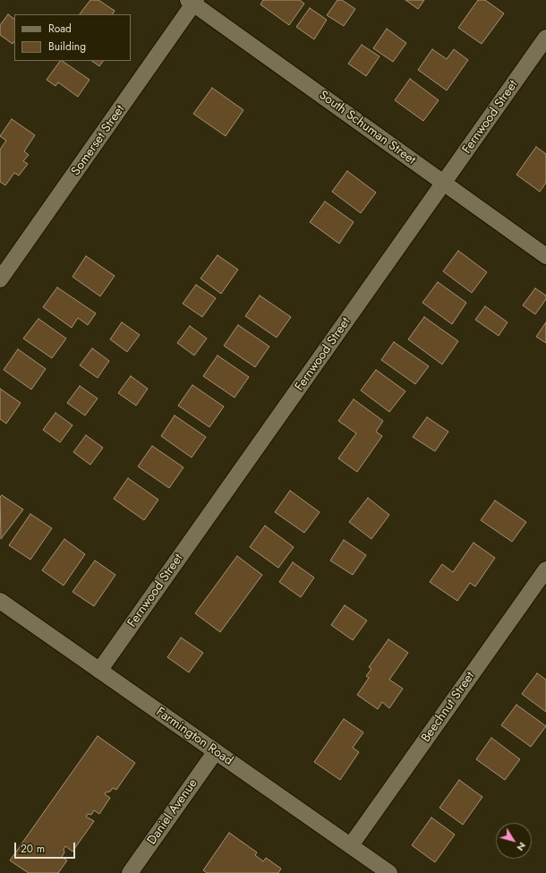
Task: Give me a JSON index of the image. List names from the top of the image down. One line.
{"streets":{"street":["Fernwood Street","South Schuman Street","Somerset Street","Beechnut Street","Farmington Road","Daniel Avenue"]},"crossings":[["Fernwood Street","South Schuman Street"],["Fernwood Street","Farmington Road"],["South Schuman Street","Somerset Street"],["Beechnut Street","Farmington Road"],["Farmington Road","Daniel Avenue"]],"legend":["Road","Building"],"scale_bar":"20 m","north":"bottom right"}
